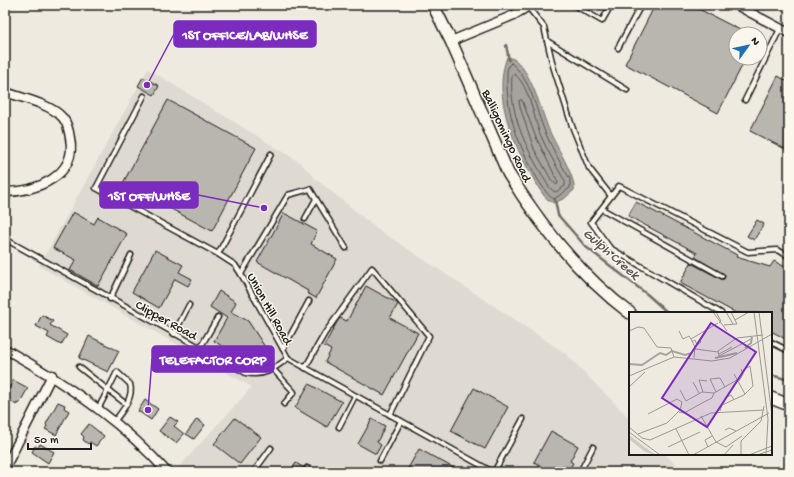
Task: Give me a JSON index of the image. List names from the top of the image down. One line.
{"streets":{"street":["Balligomingo Road"],"lane":["Union Hill Road","Clipper Road"]},"crossings":[["Union Hill Road","Clipper Road"]],"water":["Gulph Creek"],"places":["1ST OFFICE/LAB/WHSE","1ST OFF/WHSE","TELEFACTOR CORP"],"scale_bar":"50 m","north":"top right"}
